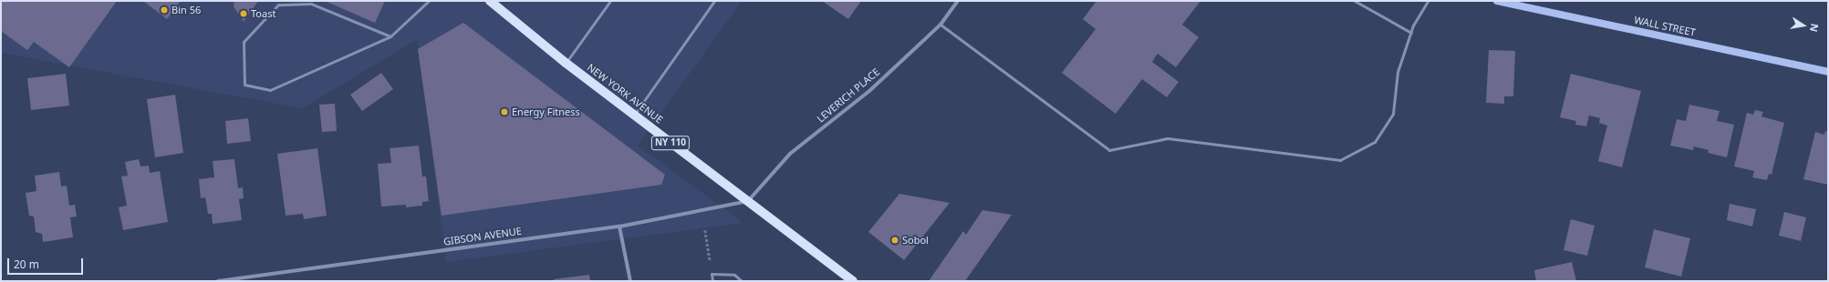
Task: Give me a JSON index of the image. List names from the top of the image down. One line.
{"streets":{"main road":["NEW YORK AVENUE","NY 110"],"street":["WALL STREET","LEVERICH PLACE","GIBSON AVENUE"]},"crossings":[["NEW YORK AVENUE","LEVERICH PLACE"],["NEW YORK AVENUE","GIBSON AVENUE"],["LEVERICH PLACE","GIBSON AVENUE"]],"places":["Bin 56","Toast","Energy Fitness","Sobol"],"scale_bar":"20 m","north":"right"}
